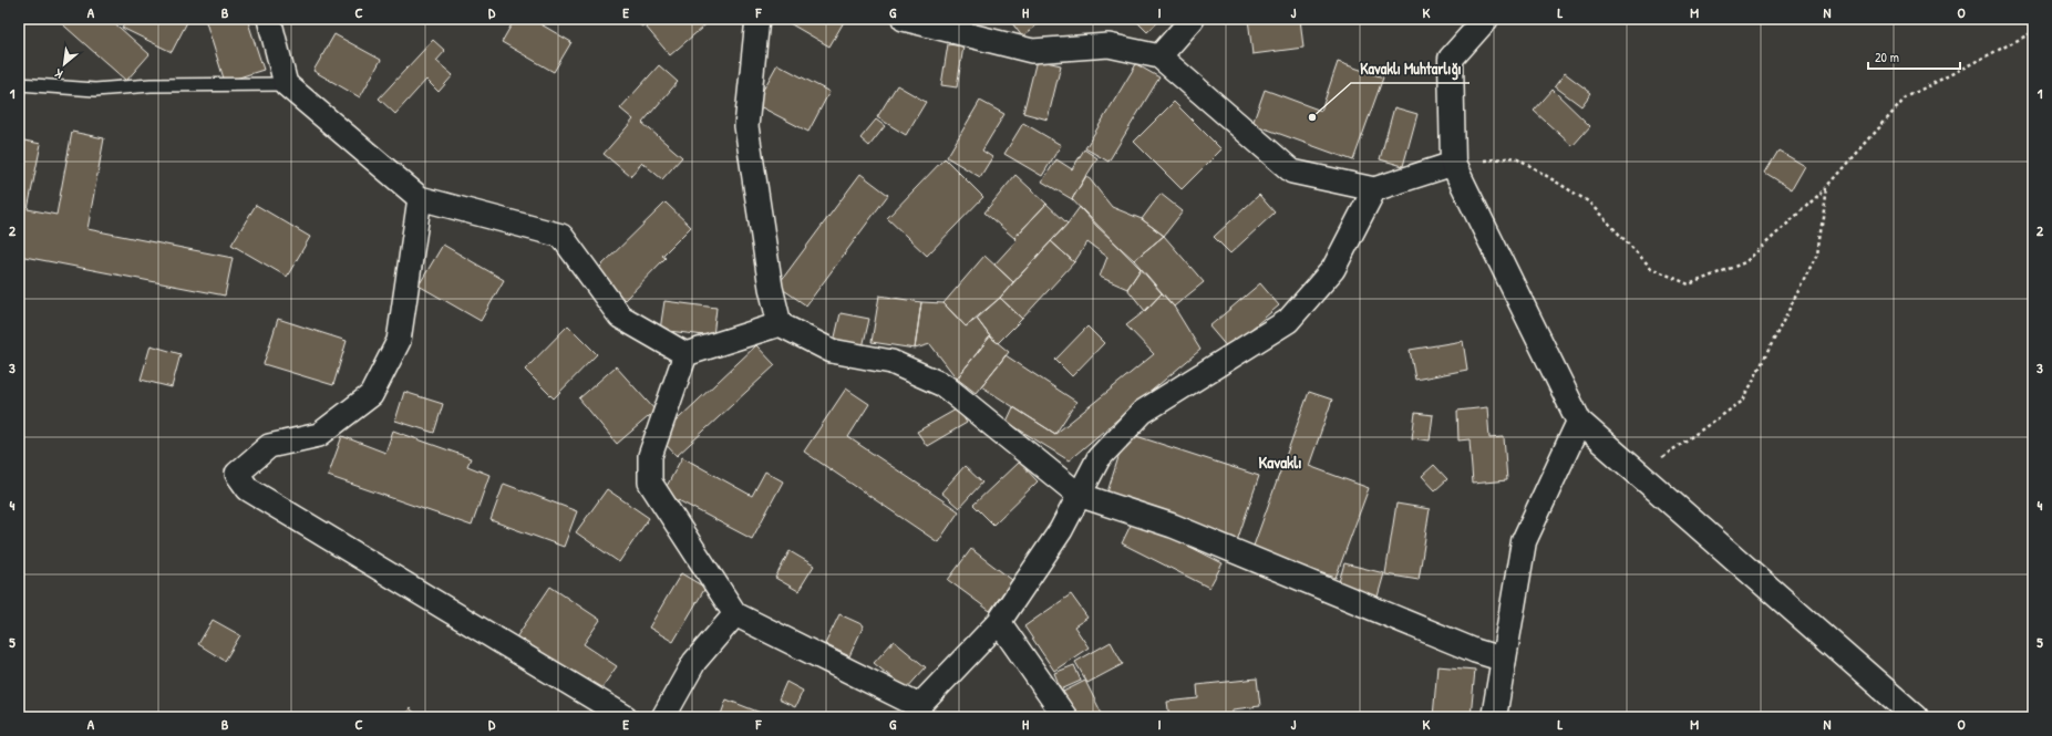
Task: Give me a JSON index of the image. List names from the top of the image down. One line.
{"districts":["Kavaklı"],"places":["Kavaklı Muhtarlığı"],"scale_bar":"20 m","north":"bottom left","grid":{"columns":["A","B","C","D","E","F","G","H","I","J","K","L","M","N","O"],"rows":["1","2","3","4","5"]}}
